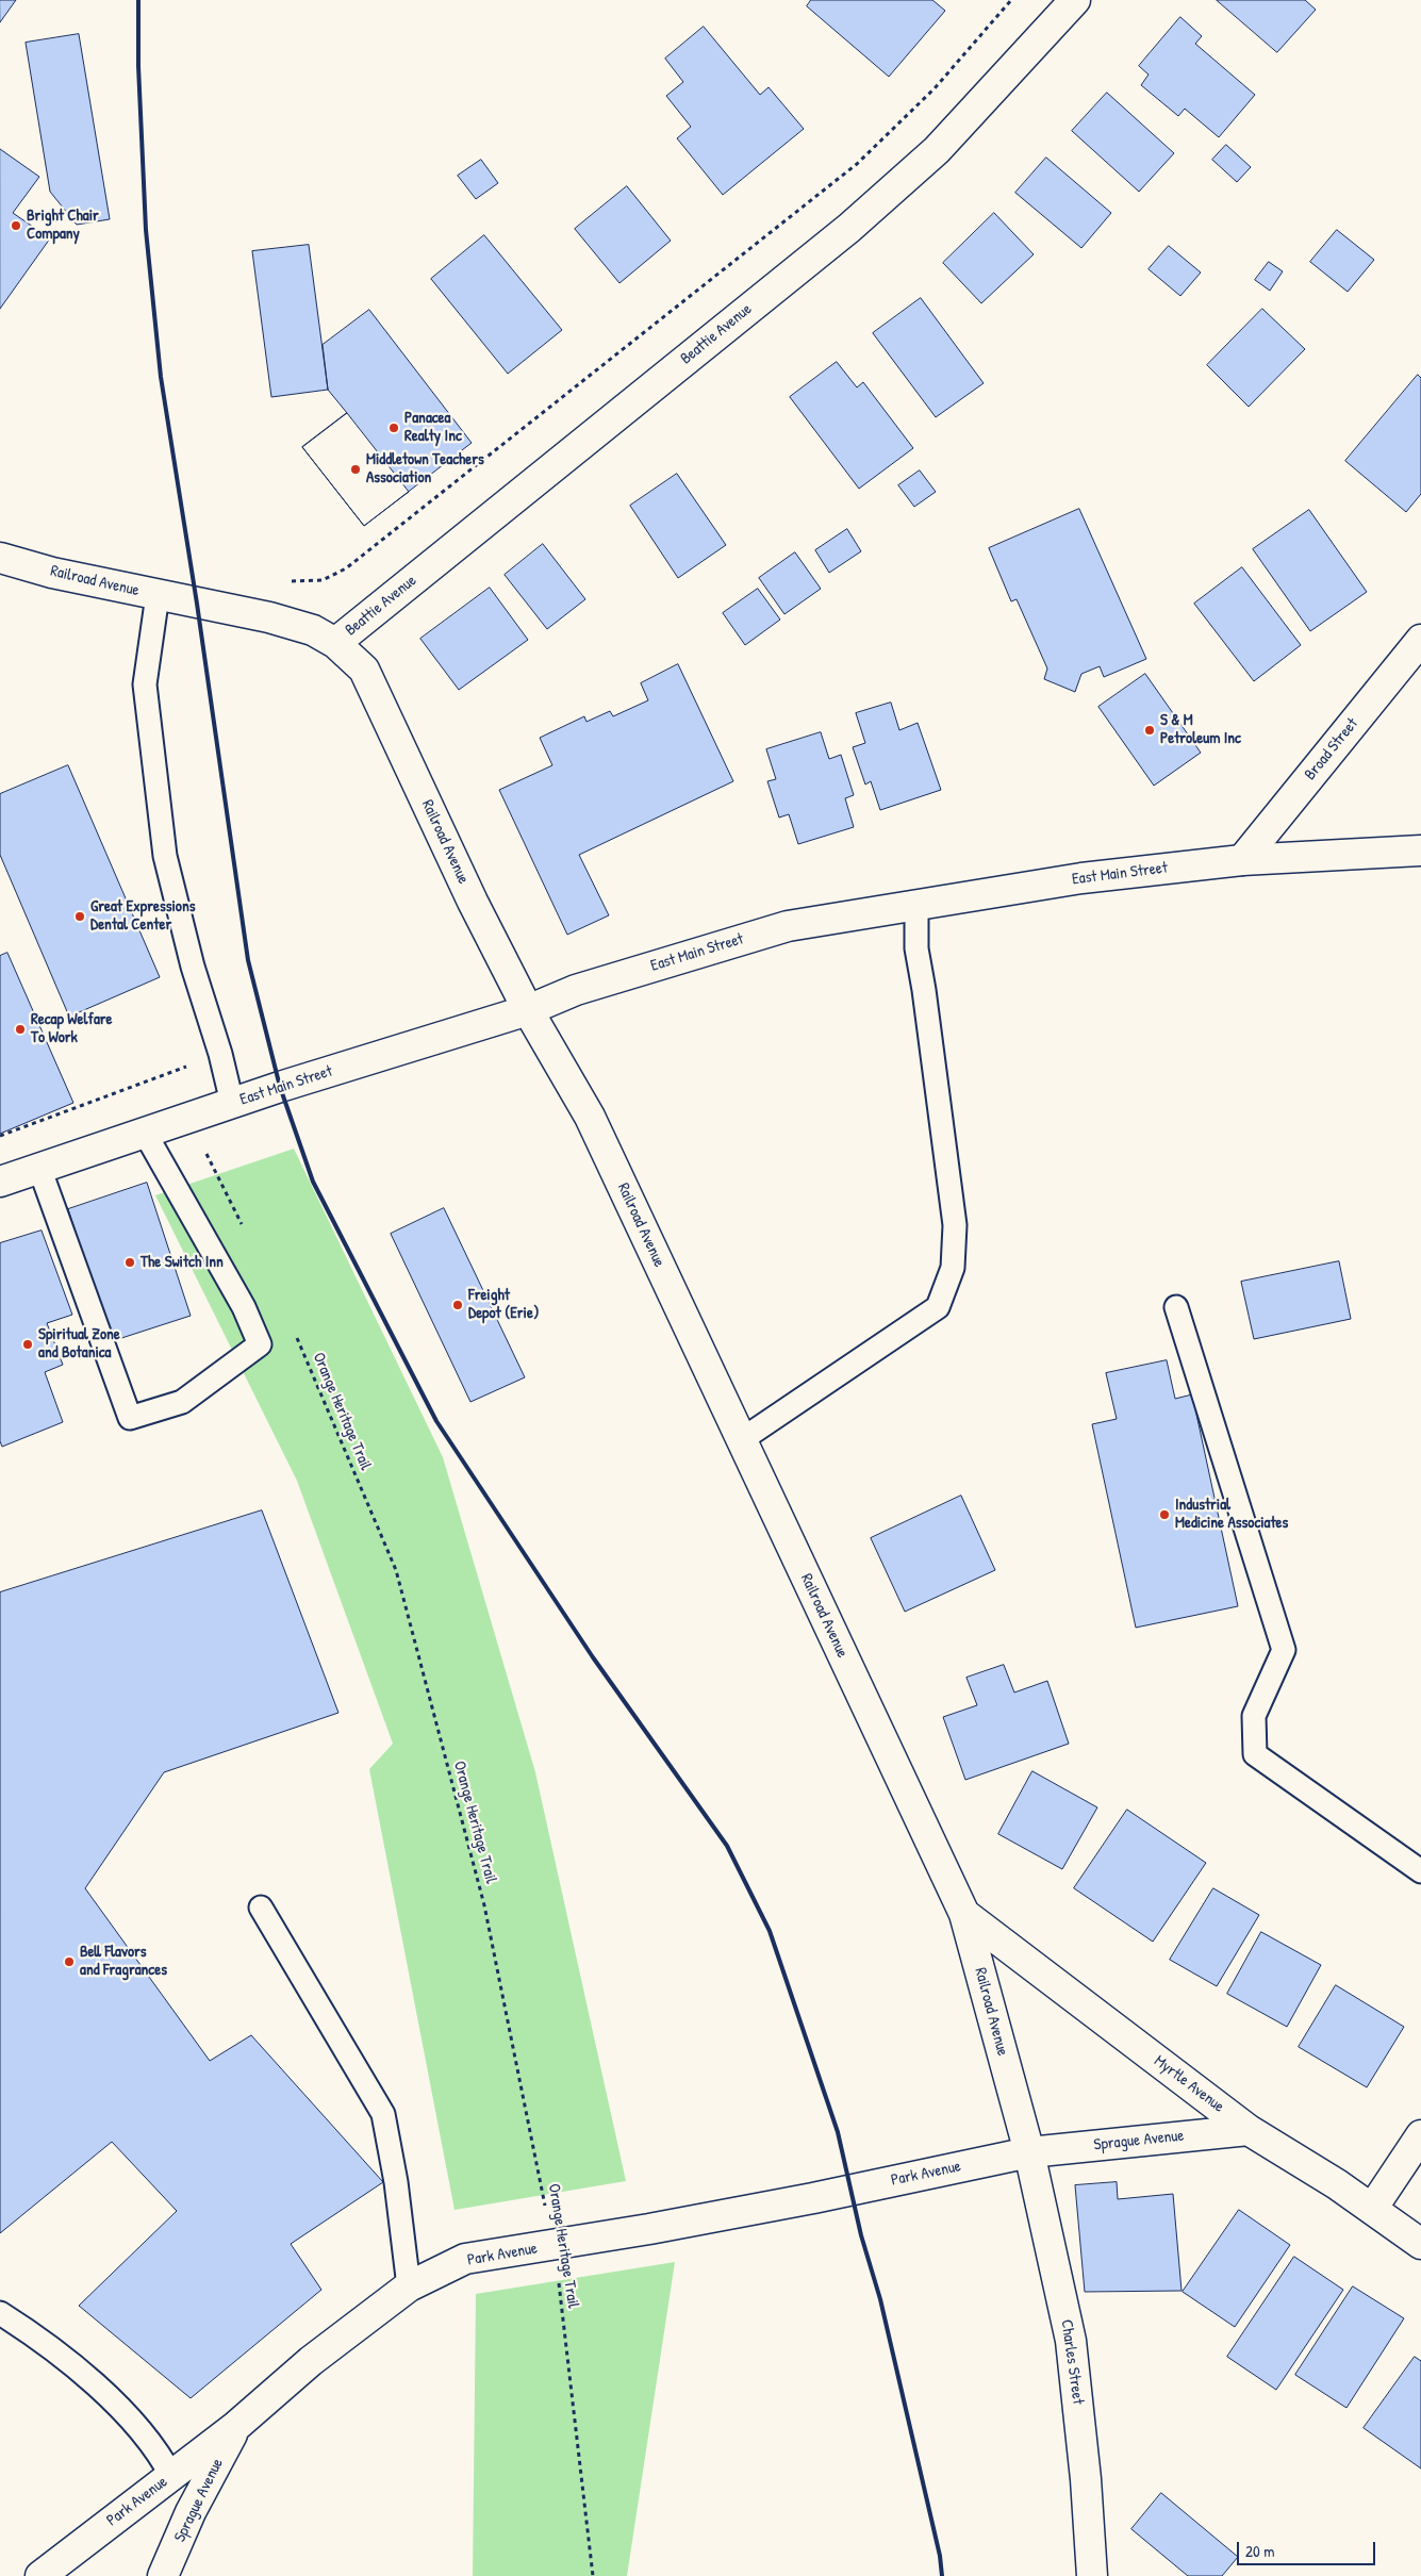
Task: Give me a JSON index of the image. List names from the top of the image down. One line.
{"streets":{"street":["Beattie Avenue","Railroad Avenue","Broad Street","East Main Street","Myrtle Avenue","Sprague Avenue","Park Avenue","Charles Street"],"path":["Orange Heritage Trail"]},"crossings":[["Beattie Avenue","Railroad Avenue"],["Railroad Avenue","East Main Street"],["Railroad Avenue","Myrtle Avenue"],["Railroad Avenue","Sprague Avenue"],["Railroad Avenue","Park Avenue"],["Railroad Avenue","Charles Street"],["Broad Street","East Main Street"],["Orange Heritage Trail","Park Avenue"],["Myrtle Avenue","Sprague Avenue"],["Sprague Avenue","Park Avenue"],["Sprague Avenue","Charles Street"],["Park Avenue","Charles Street"]],"places":["Bright Chair Company","Panacea Realty Inc","Middletown Teachers Association","S & M Petroleum Inc","Great Expressions Dental Center","Recap Welfare To Work","The Switch Inn","Freight Depot (Erie)","Spiritual Zone and Botanica","Industrial Medicine Associates","Bell Flavors and Fragrances"],"scale_bar":"20 m"}
